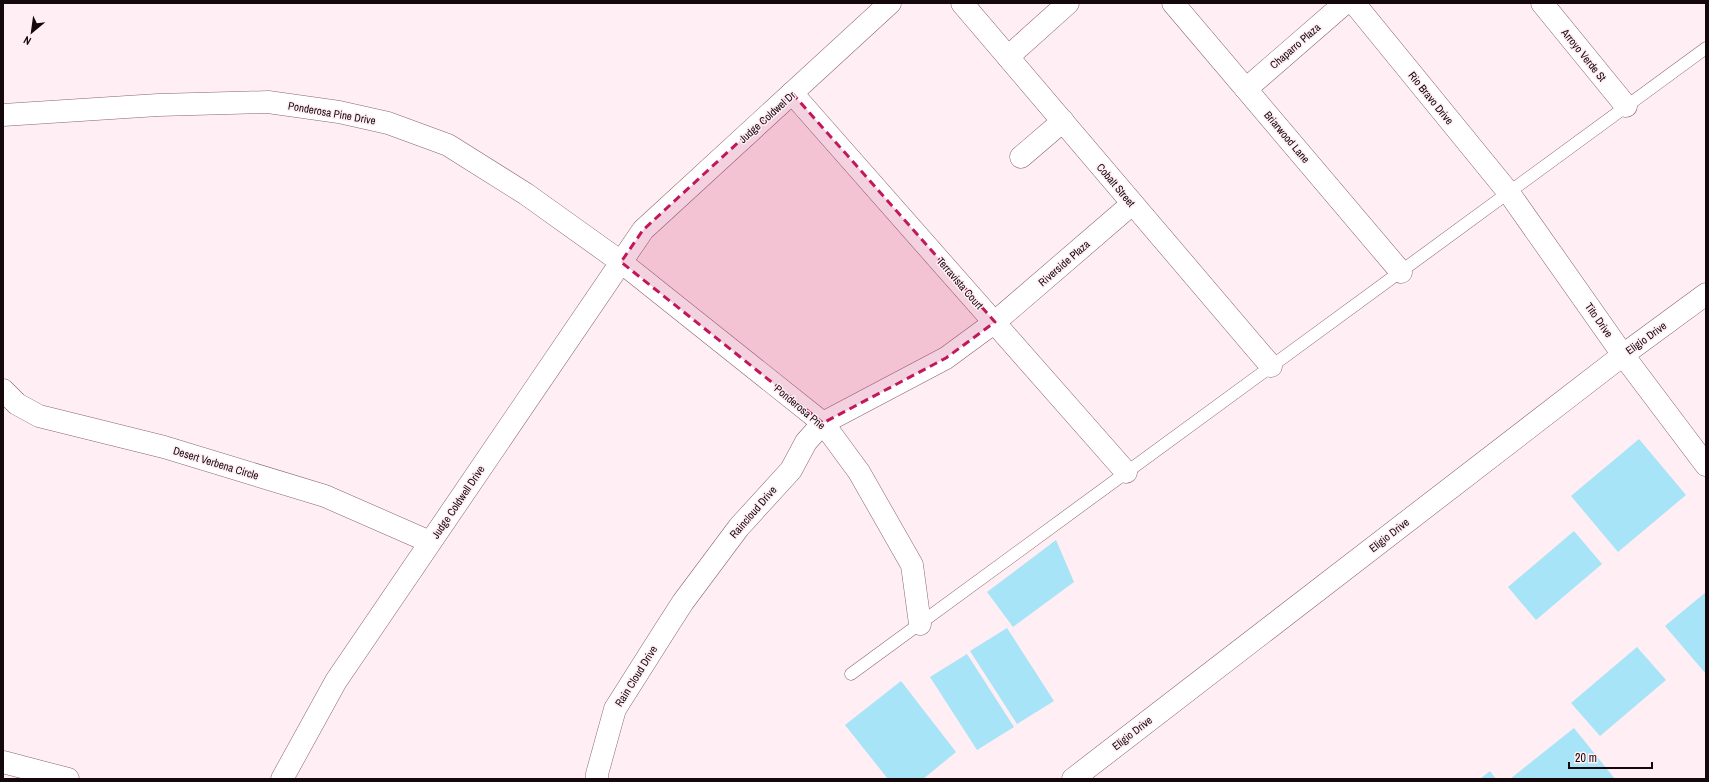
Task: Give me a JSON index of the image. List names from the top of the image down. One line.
{"streets":{"street":["Chaparro Plaza","Arroyo Verde St","Rio Bravo Drive","Ponderosa Pine Drive","Judge Coldwel Dr","Briarwood Lane","Cobalt Street","Riverside Plaza","Terravista Court","Tito Drive","Eligio Drive","Ponderosa Pne","Desert Verbena Circle","Judge Coldwell Drive","Raincloud Drive","Rain Cloud Drive"]},"crossings":[["Chaparro Plaza","Briarwood Lane"],["Rio Bravo Drive","Tito Drive"],["Ponderosa Pine Drive","Ponderosa Pne"],["Ponderosa Pine Drive","Judge Coldwell Drive"],["Judge Coldwel Dr","Terravista Court"],["Judge Coldwel Dr","Judge Coldwell Drive"],["Cobalt Street","Riverside Plaza"],["Riverside Plaza","Terravista Court"],["Riverside Plaza","Ponderosa Pne"],["Riverside Plaza","Raincloud Drive"],["Tito Drive","Eligio Drive"],["Ponderosa Pne","Judge Coldwell Drive"],["Ponderosa Pne","Raincloud Drive"],["Desert Verbena Circle","Judge Coldwell Drive"],["Raincloud Drive","Rain Cloud Drive"]],"scale_bar":"20 m","north":"bottom left"}
